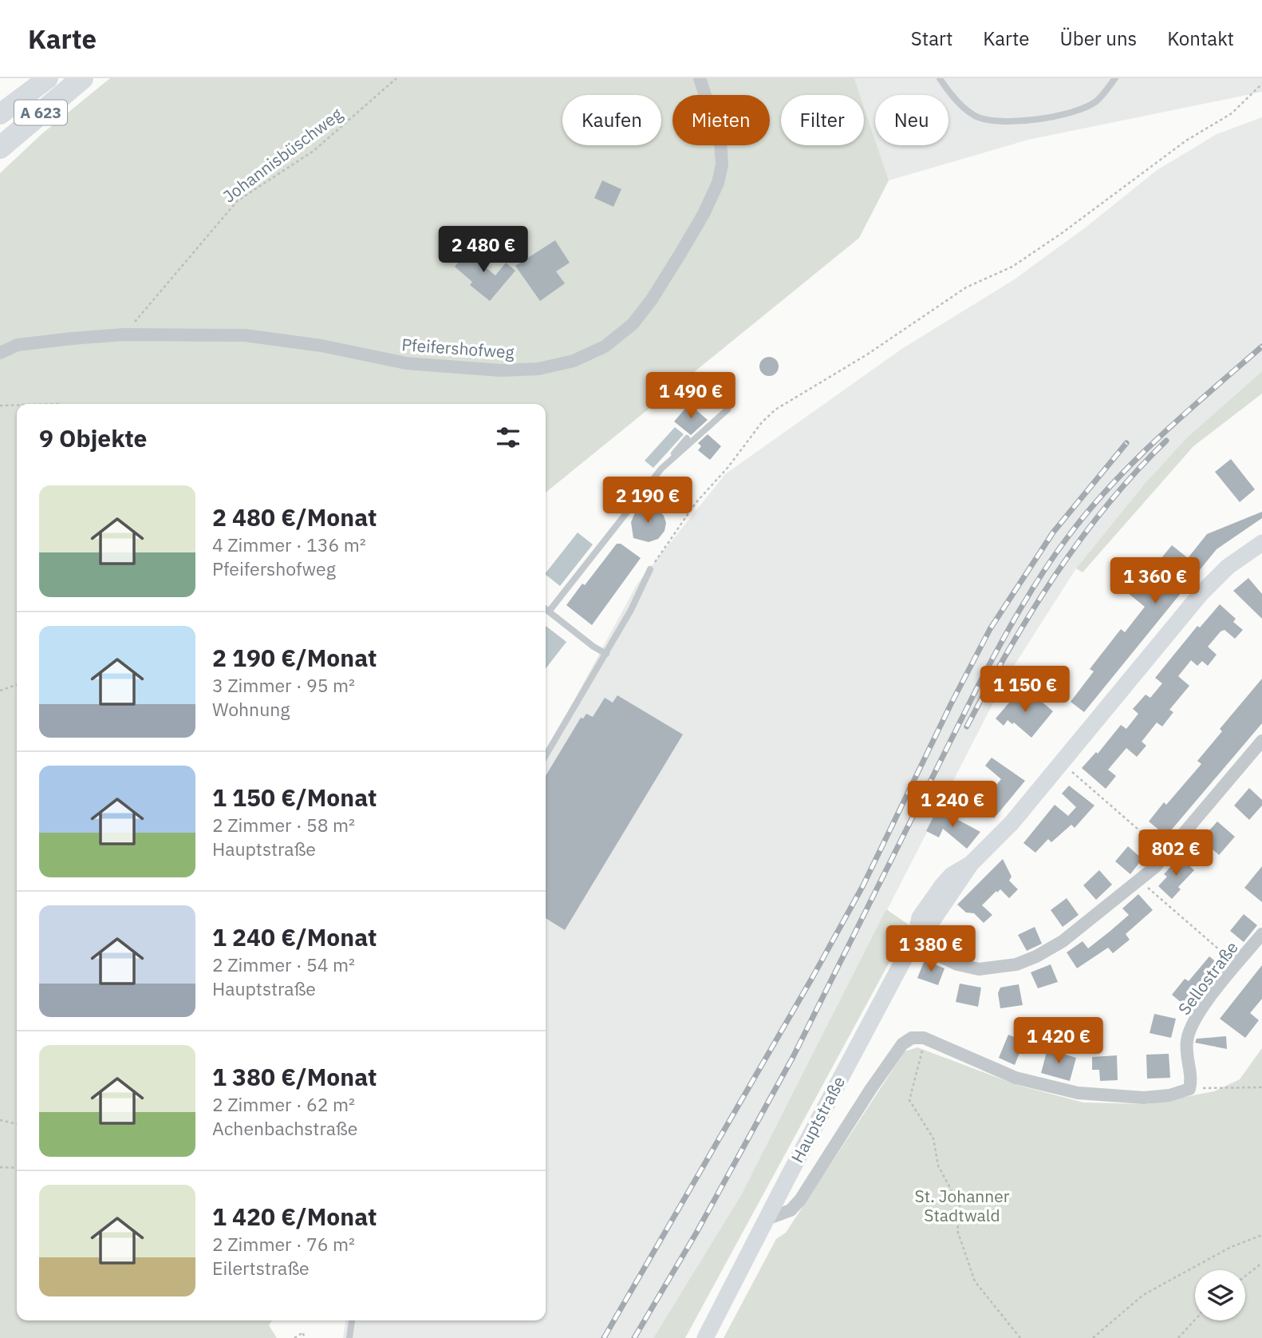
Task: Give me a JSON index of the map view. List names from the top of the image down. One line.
{"streets":{"highway":["A 623"],"main road":["Hauptstraße"],"street":["Pfeifershofweg","Sellostraße"],"path":["Johannisbüschweg"]},"crossings":[["Johannisbüschweg","Pfeifershofweg"]],"parks":["St. Johanner Stadtwald"],"page":{"header":"Karte","nav":["Start","Karte","Über uns","Kontakt"],"chip":["Kaufen","Mieten","Filter","Neu"],"price":["2 480 €","1 490 €","2 190 €","1 360 €","1 150 €","1 240 €","802 €","1 380 €","1 420 €"],"heading":"9 Objekte","list":[{"name":"2 480 €/Monat","note":"4 Zimmer · 136 m² · Pfeifershofweg"},{"name":"2 190 €/Monat","note":"3 Zimmer · 95 m² · Wohnung"},{"name":"1 150 €/Monat","note":"2 Zimmer · 58 m² · Hauptstraße"},{"name":"1 240 €/Monat","note":"2 Zimmer · 54 m² · Hauptstraße"},{"name":"1 380 €/Monat","note":"2 Zimmer · 62 m² · Achenbachstraße"},{"name":"1 420 €/Monat","note":"2 Zimmer · 76 m² · Eilertstraße"}]}}
